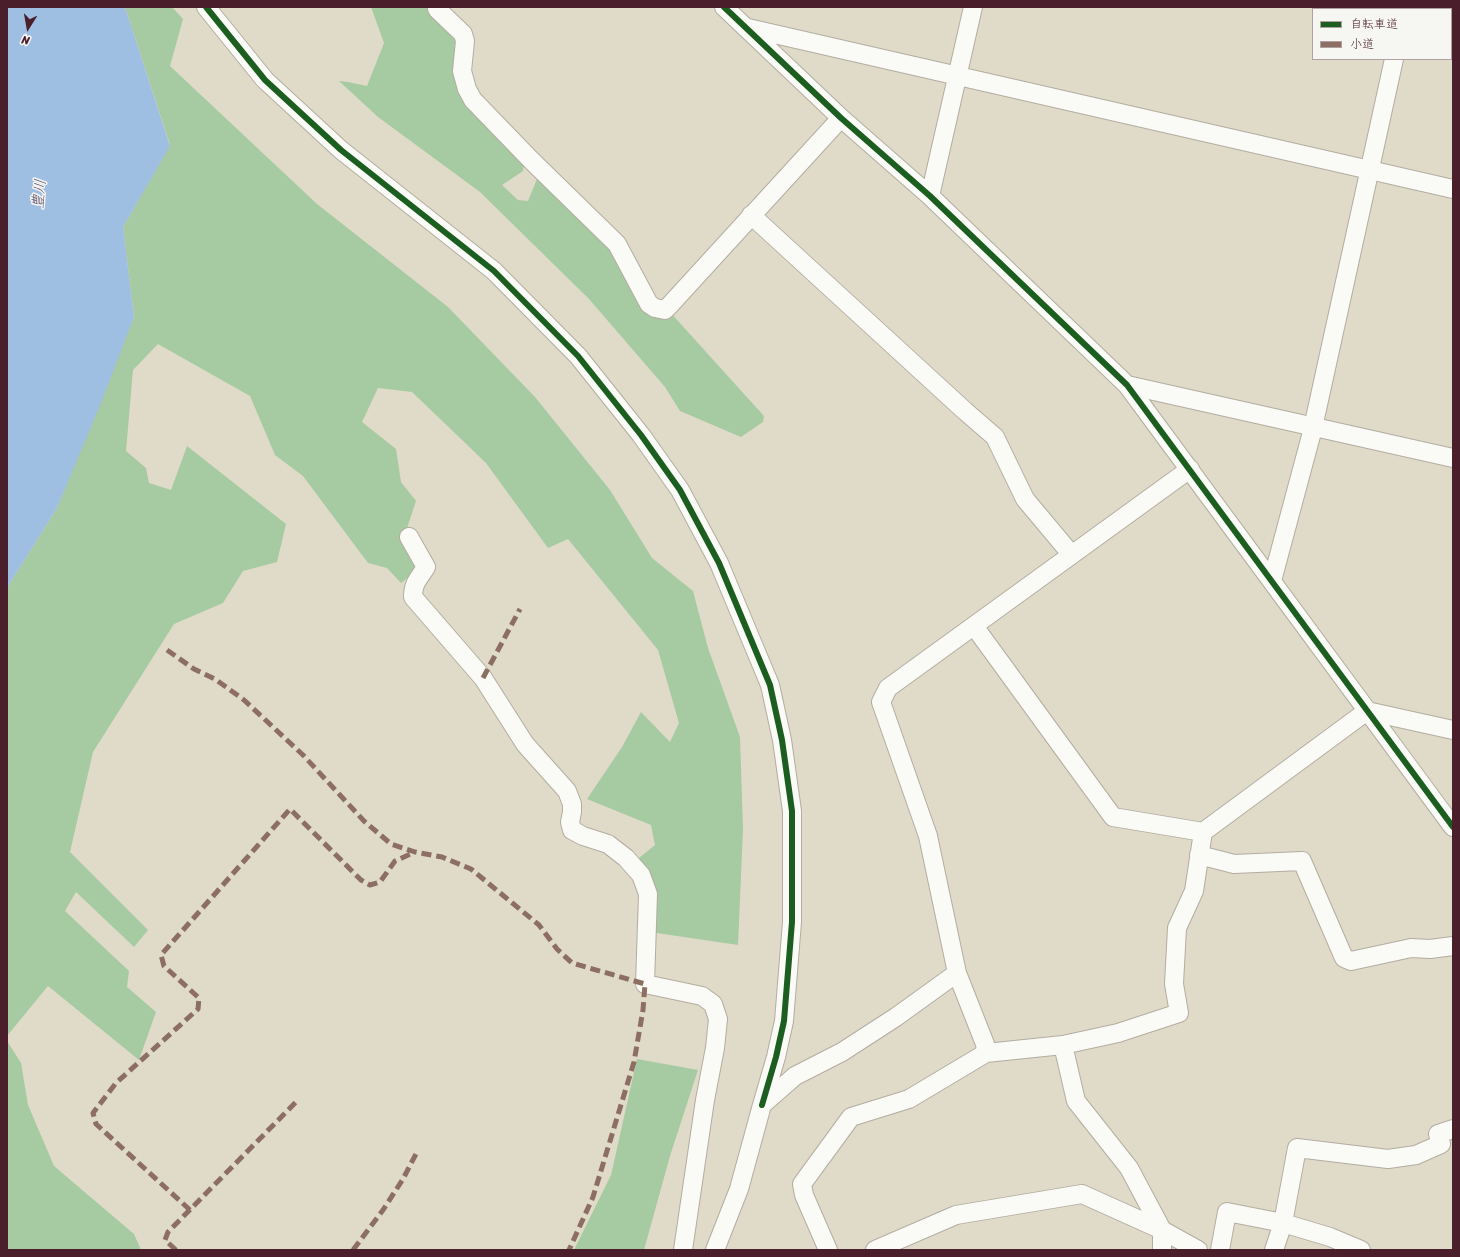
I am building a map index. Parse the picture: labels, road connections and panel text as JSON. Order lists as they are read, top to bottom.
{
  "water": ["豊川"],
  "legend": ["自転車道", "小道"],
  "north": "bottom"
}
